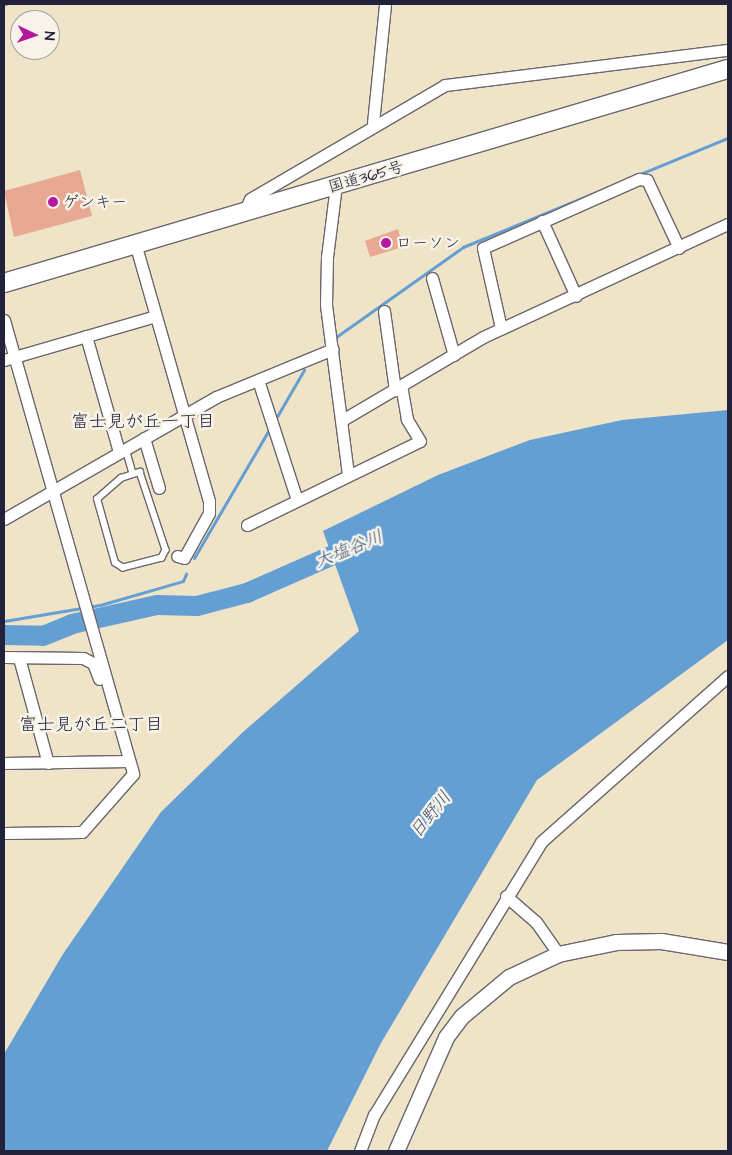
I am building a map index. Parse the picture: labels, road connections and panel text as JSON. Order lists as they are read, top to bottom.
{
  "streets": {
    "highway": ["国道365号"]
  },
  "districts": ["富士見が丘一丁目", "富士見が丘二丁目"],
  "water": ["大塩谷川", "日野川"],
  "places": ["ゲンキー", "ローソン"],
  "north": "right"
}
